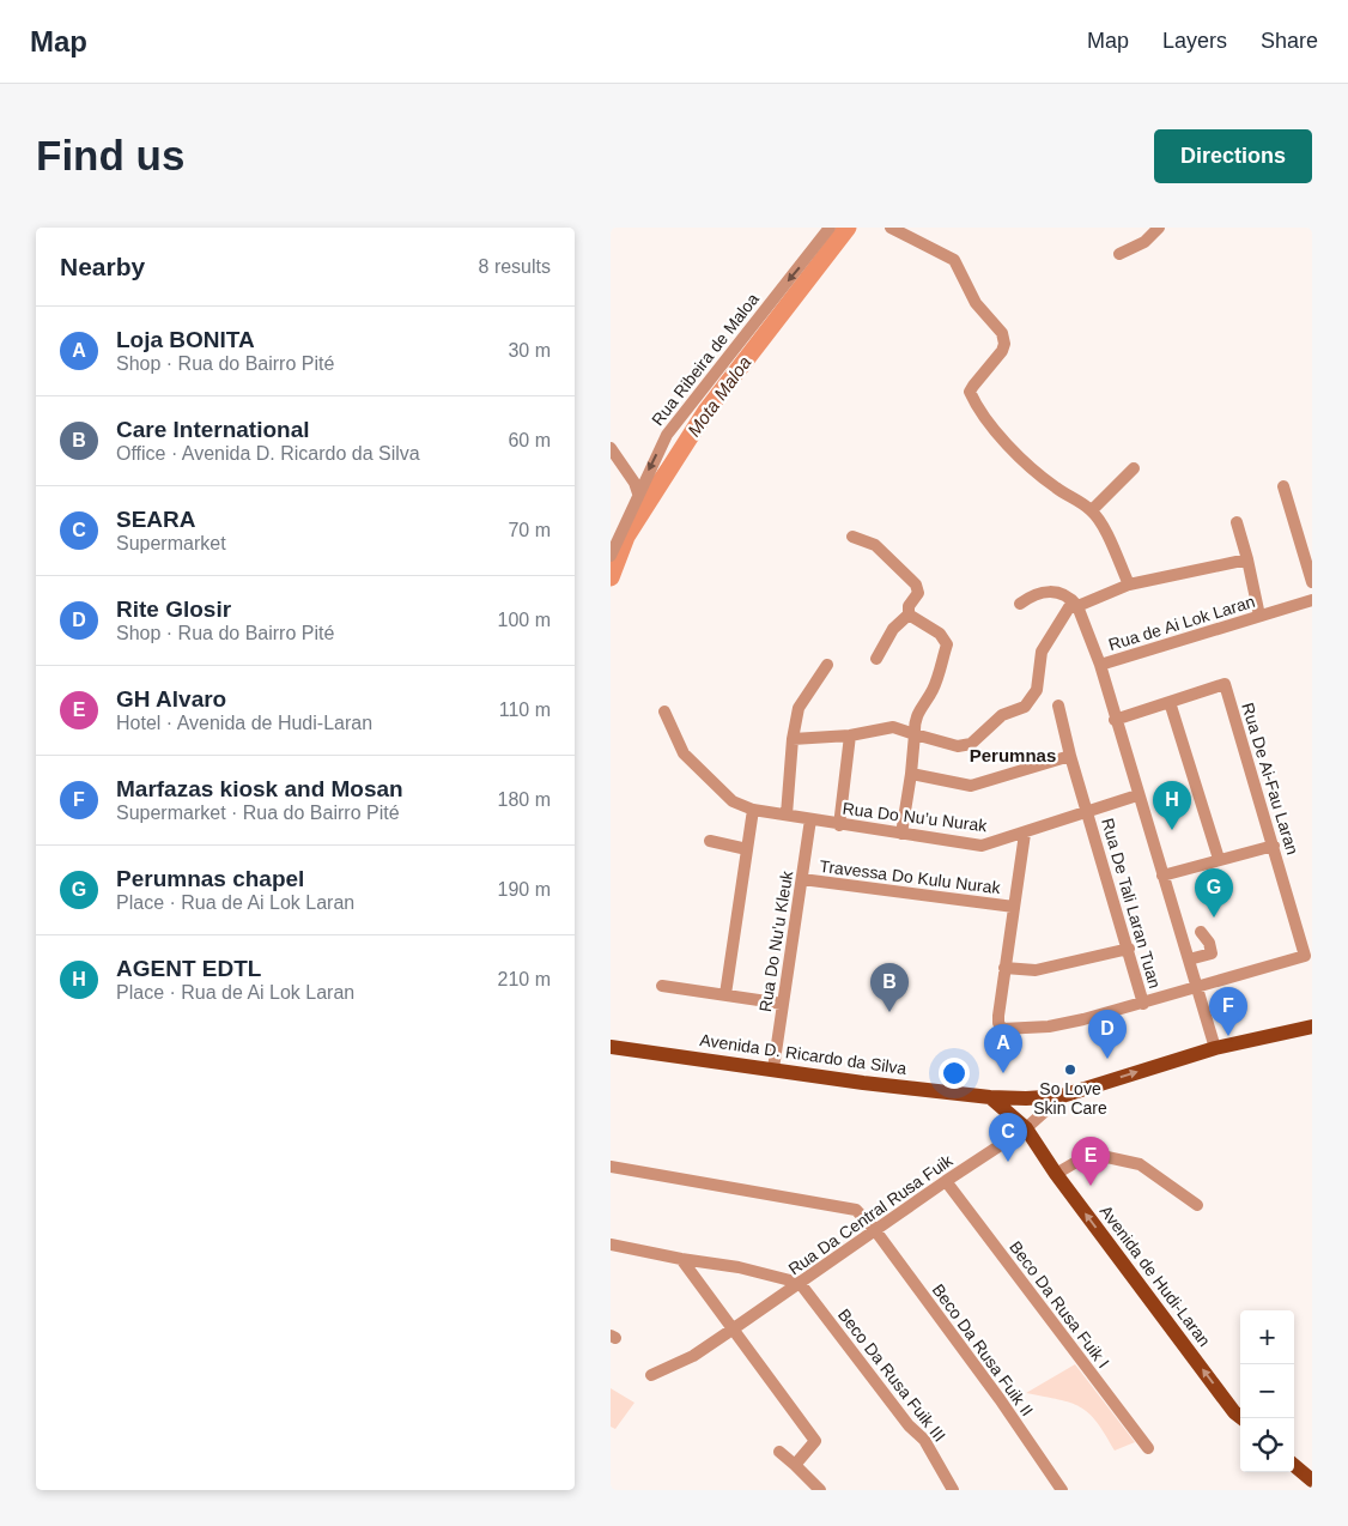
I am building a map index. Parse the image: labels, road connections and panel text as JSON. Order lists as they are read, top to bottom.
{
  "streets": {
    "main road": ["Avenida D. Ricardo da Silva", "Avenida de Hudi-Laran"],
    "street": [
      "Rua Ribeira de Maloa",
      "Rua de Ai Lok Laran",
      "Rua De Ai-Fau Laran",
      "Rua Do Nu’u Nurak",
      "Travessa Do Kulu Nurak",
      "Rua De Tali Laran Tuan",
      "Rua Do Nu’u Kleuk",
      "Rua Da Central Rusa Fuik",
      "Beco Da Rusa Fuik I",
      "Beco Da Rusa Fuik II",
      "Beco Da Rusa Fuik III"
    ]
  },
  "crossings": [
    ["Rua de Ai Lok Laran", "Rua De Ai-Fau Laran"],
    ["Rua de Ai Lok Laran", "Rua Do Nu’u Nurak"],
    ["Rua de Ai Lok Laran", "Avenida D. Ricardo da Silva"],
    ["Rua Do Nu’u Nurak", "Rua De Tali Laran Tuan"],
    ["Rua Do Nu’u Nurak", "Rua Do Nu’u Kleuk"],
    ["Travessa Do Kulu Nurak", "Rua Do Nu’u Kleuk"],
    ["Rua Do Nu’u Kleuk", "Avenida D. Ricardo da Silva"],
    ["Avenida D. Ricardo da Silva", "Rua Da Central Rusa Fuik"],
    ["Avenida D. Ricardo da Silva", "Avenida de Hudi-Laran"],
    ["Rua Da Central Rusa Fuik", "Avenida de Hudi-Laran"],
    ["Rua Da Central Rusa Fuik", "Beco Da Rusa Fuik I"],
    ["Rua Da Central Rusa Fuik", "Beco Da Rusa Fuik II"],
    ["Rua Da Central Rusa Fuik", "Beco Da Rusa Fuik III"]
  ],
  "one_way": ["Rua Ribeira de Maloa", "Avenida de Hudi-Laran"],
  "districts": ["Perumnas"],
  "water": ["Mota Maloa"],
  "places": ["So Love Skin Care"],
  "page": {
    "header": "Map",
    "nav": ["Map", "Layers", "Share"],
    "buttons": "Directions",
    "title": "Find us",
    "heading": ["Nearby", "8 results"],
    "list": [
      {
        "mark": "A",
        "name": "Loja BONITA",
        "note": "Shop · Rua do Bairro Pité",
        "value": "30 m"
      },
      {
        "mark": "B",
        "name": "Care International",
        "note": "Office · Avenida D. Ricardo da Silva",
        "value": "60 m"
      },
      {
        "mark": "C",
        "name": "SEARA",
        "note": "Supermarket",
        "value": "70 m"
      },
      {
        "mark": "D",
        "name": "Rite Glosir",
        "note": "Shop · Rua do Bairro Pité",
        "value": "100 m"
      },
      {
        "mark": "E",
        "name": "GH Alvaro",
        "note": "Hotel · Avenida de Hudi-Laran",
        "value": "110 m"
      },
      {
        "mark": "F",
        "name": "Marfazas kiosk and Mosan",
        "note": "Supermarket · Rua do Bairro Pité",
        "value": "180 m"
      },
      {
        "mark": "G",
        "name": "Perumnas chapel",
        "note": "Place · Rua de Ai Lok Laran",
        "value": "190 m"
      },
      {
        "mark": "H",
        "name": "AGENT EDTL",
        "note": "Place · Rua de Ai Lok Laran",
        "value": "210 m"
      }
    ],
    "pins": [
      "H",
      "G",
      "B",
      "F",
      "D",
      "A",
      "C",
      "E"
    ],
    "map_buttons": ["+", "−"]
  }
}
